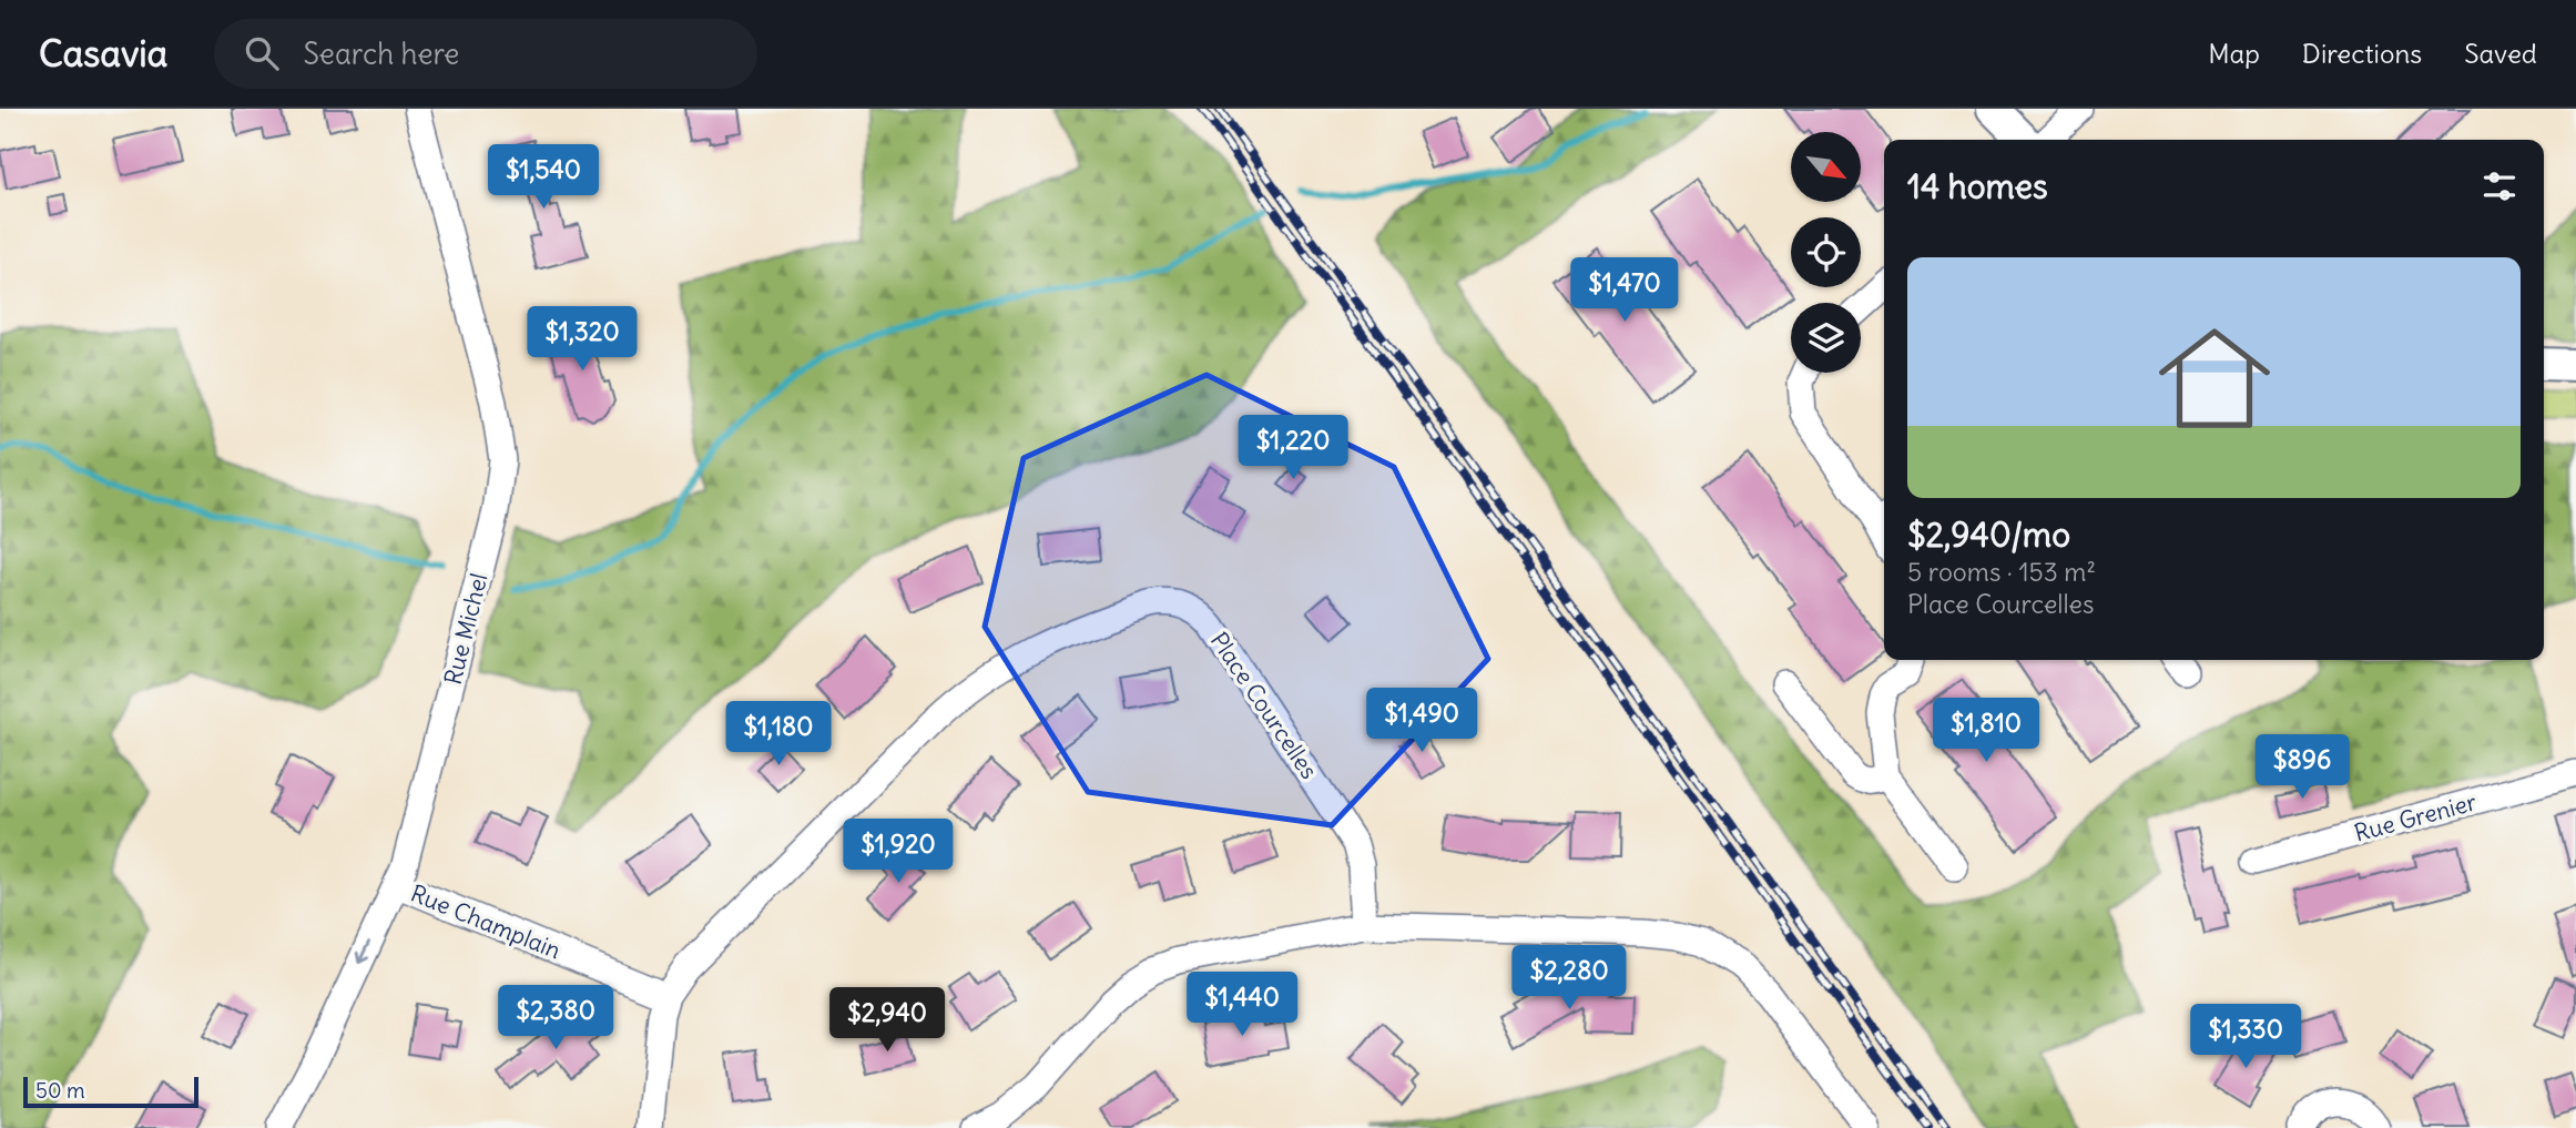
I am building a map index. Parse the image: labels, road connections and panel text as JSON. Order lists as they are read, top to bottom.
{
  "streets": {
    "street": [
      "Rue Michel",
      "Place Courcelles",
      "Rue Grenier",
      "Rue Champlain"
    ]
  },
  "crossings": [
    ["Rue Michel", "Rue Champlain"],
    ["Place Courcelles", "Rue Champlain"]
  ],
  "scale_bar": "50 m",
  "north": "bottom right",
  "page": {
    "header": "Casavia",
    "search": "Search here",
    "nav": ["Map", "Directions", "Saved"],
    "heading": "14 homes",
    "price": [
      "$1,540",
      "$1,470",
      "$1,320",
      "$1,220",
      "$1,490",
      "$1,810",
      "$1,180",
      "$896",
      "$1,920",
      "$2,280",
      "$1,440",
      "$2,380",
      "$2,940",
      "$1,330"
    ],
    "list": [
      {
        "name": "$2,940/mo",
        "note": "5 rooms · 153 m² · Place Courcelles"
      }
    ],
    "scale": "50 m"
  }
}
